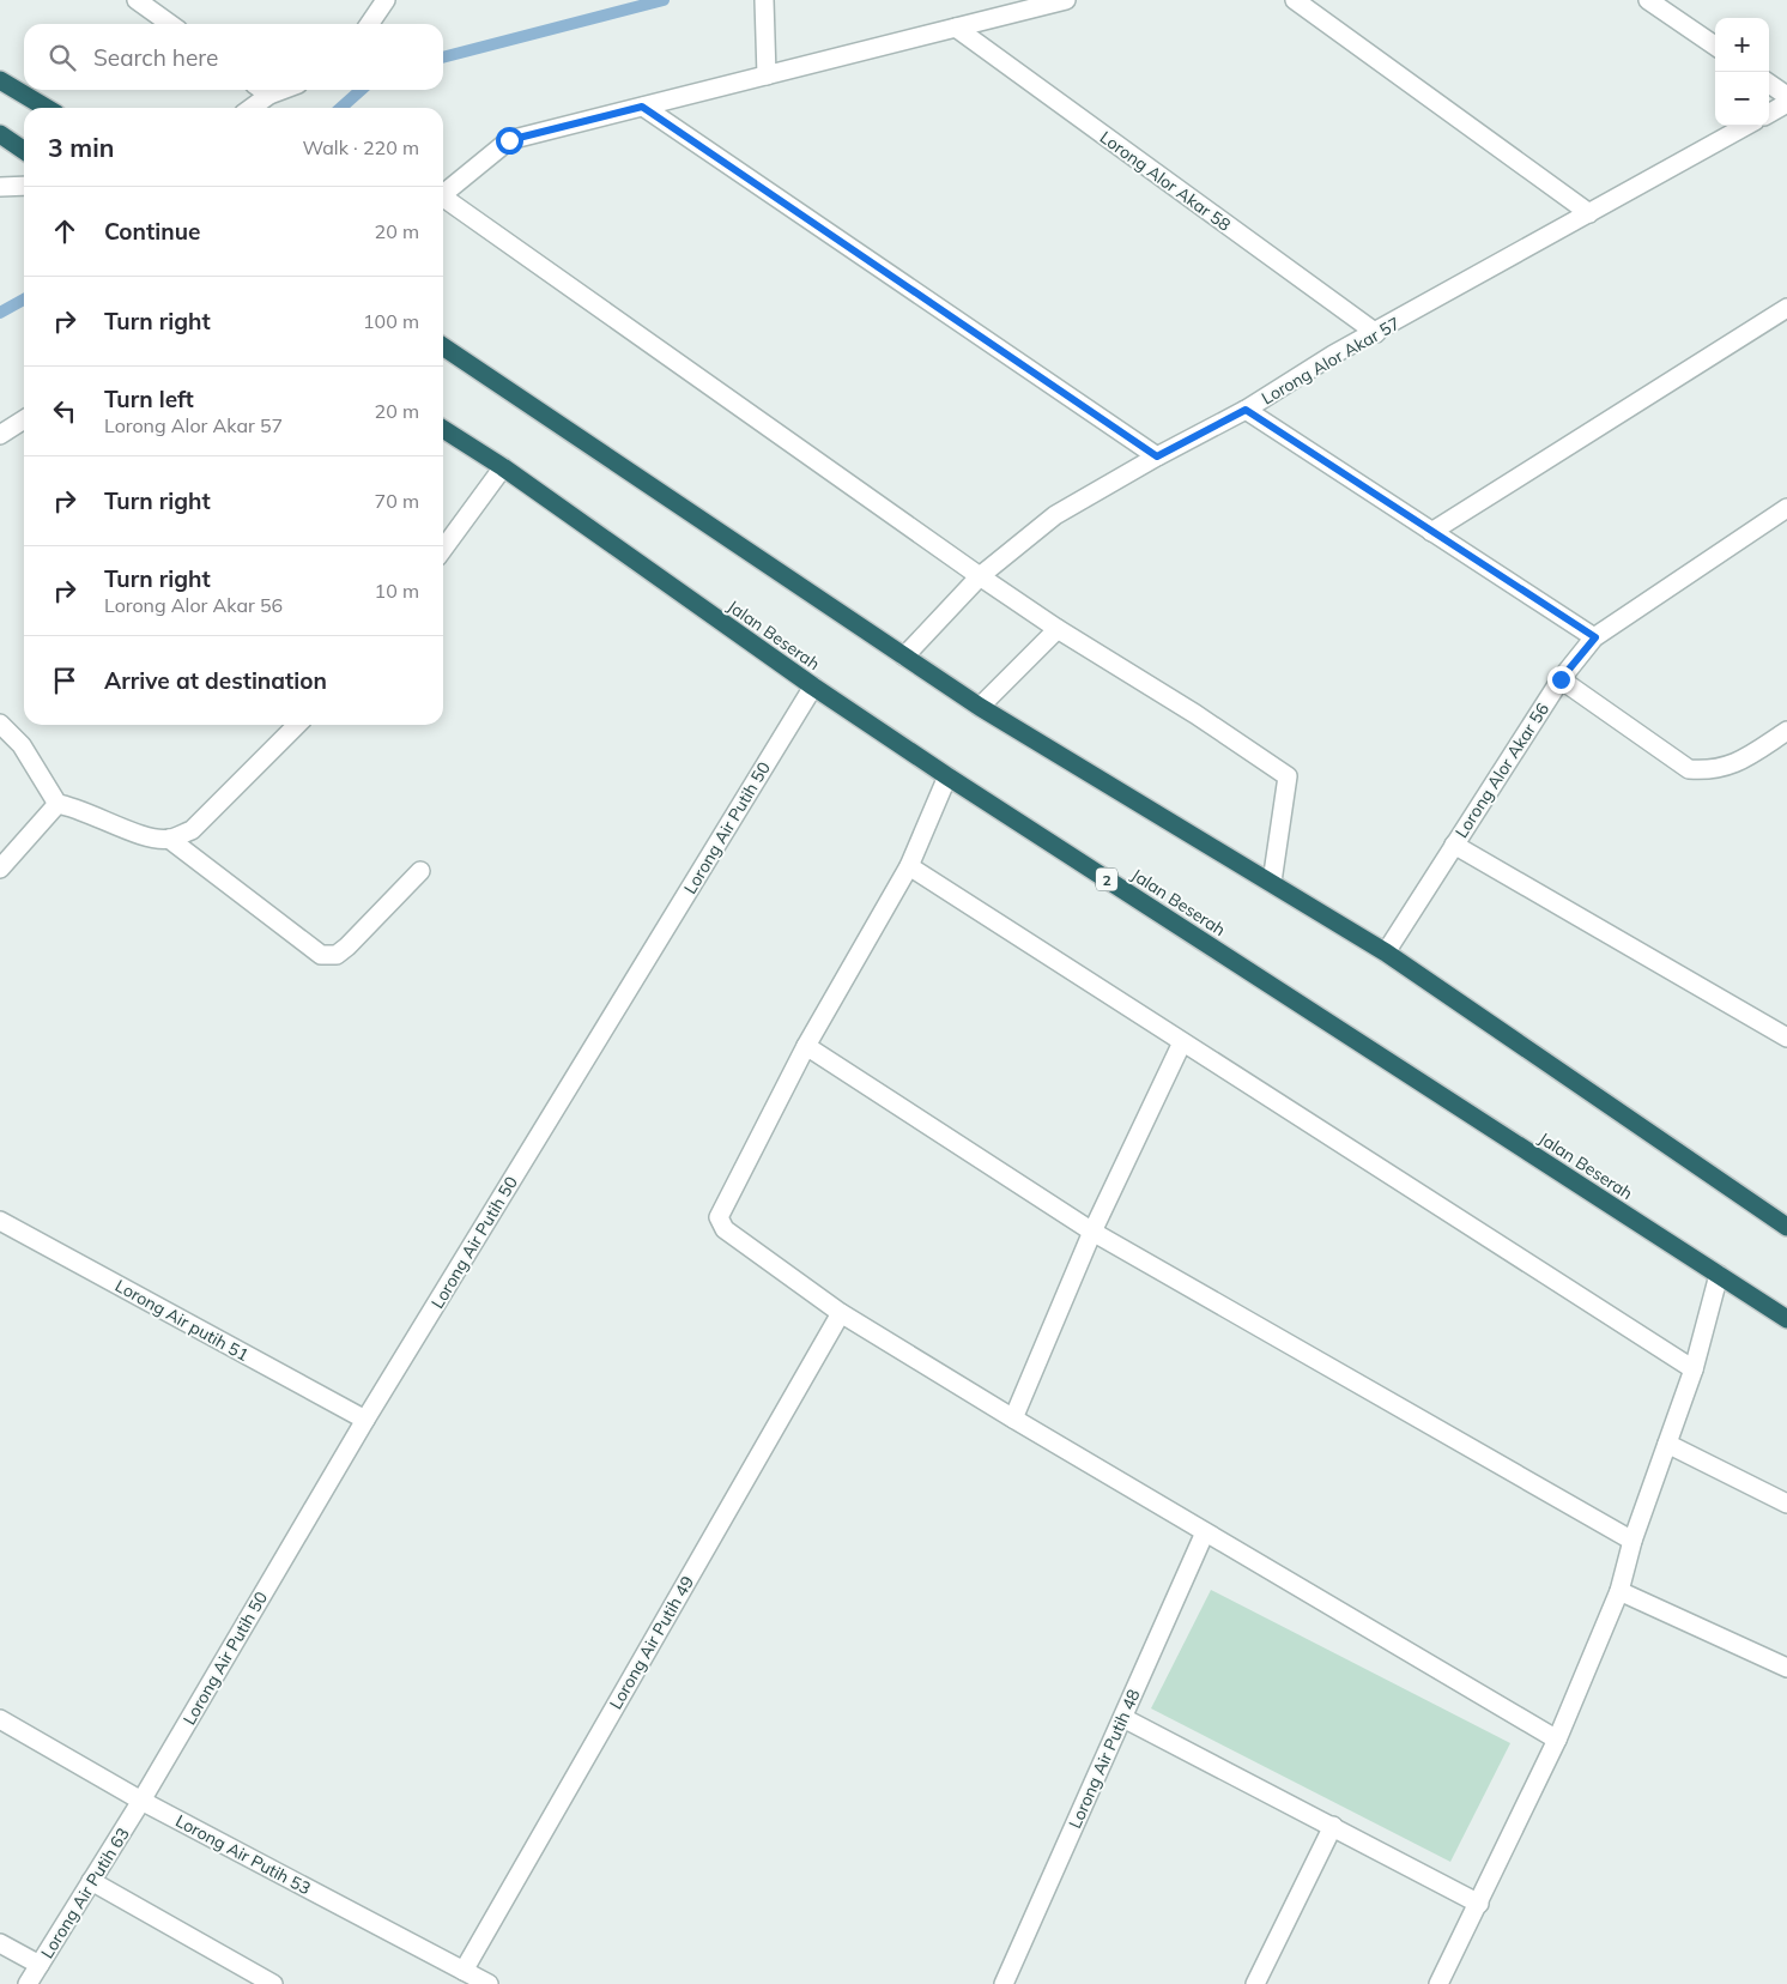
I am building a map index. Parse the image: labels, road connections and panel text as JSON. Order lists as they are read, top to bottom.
{
  "streets": {
    "highway": ["Jalan Beserah", "2"],
    "street": [
      "Lorong Alor Akar 58",
      "Lorong Alor Akar 57",
      "Lorong Alor Akar 56",
      "Lorong Air Putih 50",
      "Lorong Air putih 51",
      "Lorong Air Putih 49",
      "Lorong Air Putih 48",
      "Lorong Air Putih 53",
      "Lorong Air Putih 63"
    ]
  },
  "crossings": [
    ["Lorong Alor Akar 58", "Lorong Alor Akar 57"],
    ["Jalan Beserah", "Lorong Air Putih 50"],
    ["Lorong Air Putih 50", "Lorong Air putih 51"],
    ["Lorong Air Putih 50", "Lorong Air Putih 53"],
    ["Lorong Air Putih 50", "Lorong Air Putih 63"],
    ["Lorong Air Putih 49", "Lorong Air Putih 53"],
    ["Lorong Air Putih 53", "Lorong Air Putih 63"]
  ],
  "page": {
    "map_buttons": ["+", "−"],
    "search": "Search here",
    "heading": ["3 min", "Walk · 220 m"],
    "list": [
      ["Continue", "20 m"],
      ["Turn right", "100 m"],
      ["Turn left", "Lorong Alor Akar 57", "20 m"],
      ["Turn right", "70 m"],
      ["Turn right", "Lorong Alor Akar 56", "10 m"],
      "Arrive at destination"
    ]
  }
}
